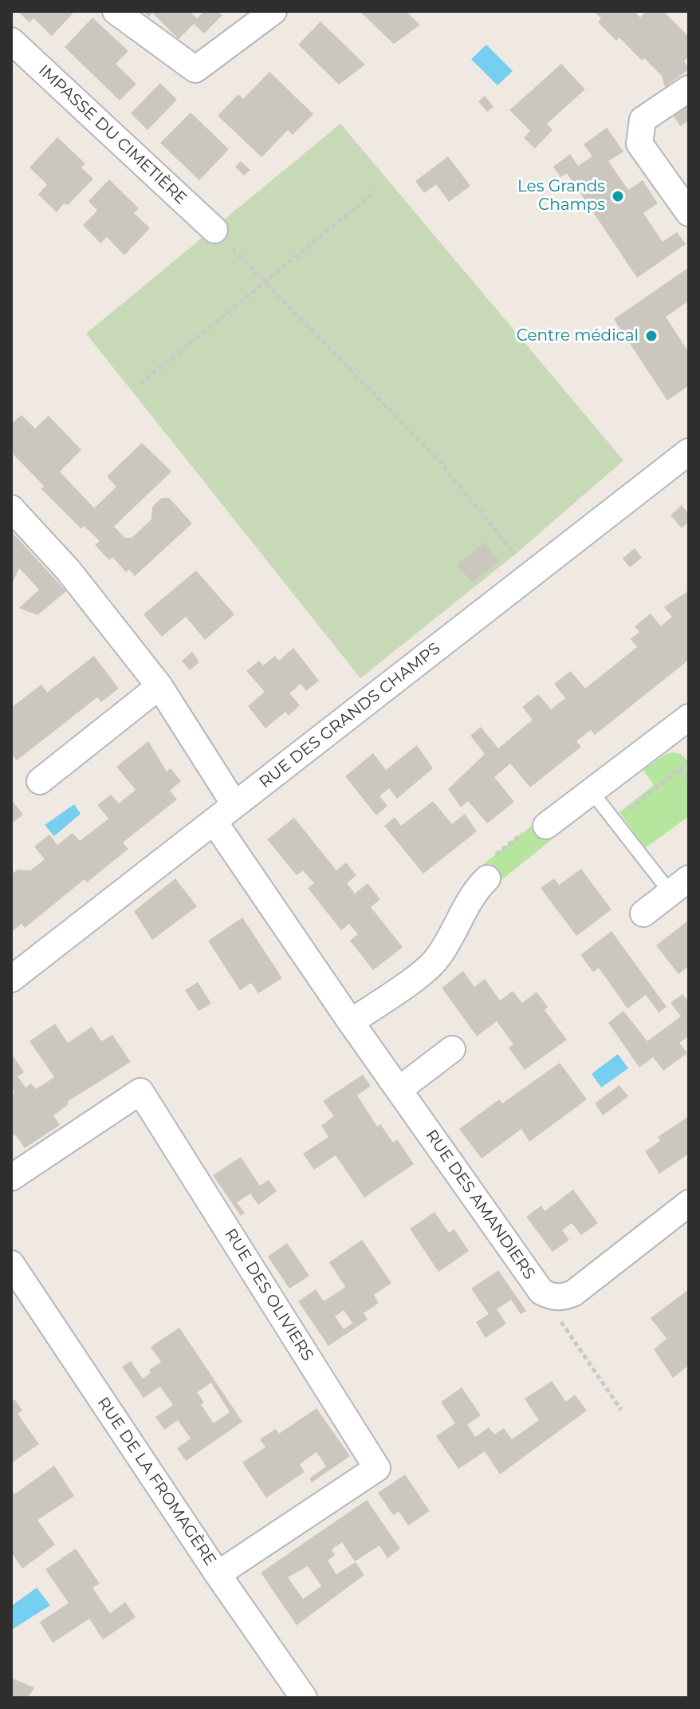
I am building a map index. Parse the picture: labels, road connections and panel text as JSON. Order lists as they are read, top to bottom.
{
  "streets": {
    "street": [
      "IMPASSE DU CIMETIÈRE",
      "RUE DES GRANDS CHAMPS",
      "RUE DES AMANDIERS",
      "RUE DES OLIVIERS",
      "RUE DE LA FROMAGÈRE"
    ]
  },
  "crossings": [
    ["RUE DES GRANDS CHAMPS", "RUE DES AMANDIERS"],
    ["RUE DES OLIVIERS", "RUE DE LA FROMAGÈRE"]
  ],
  "places": ["Les Grands Champs", "Centre médical"]
}
